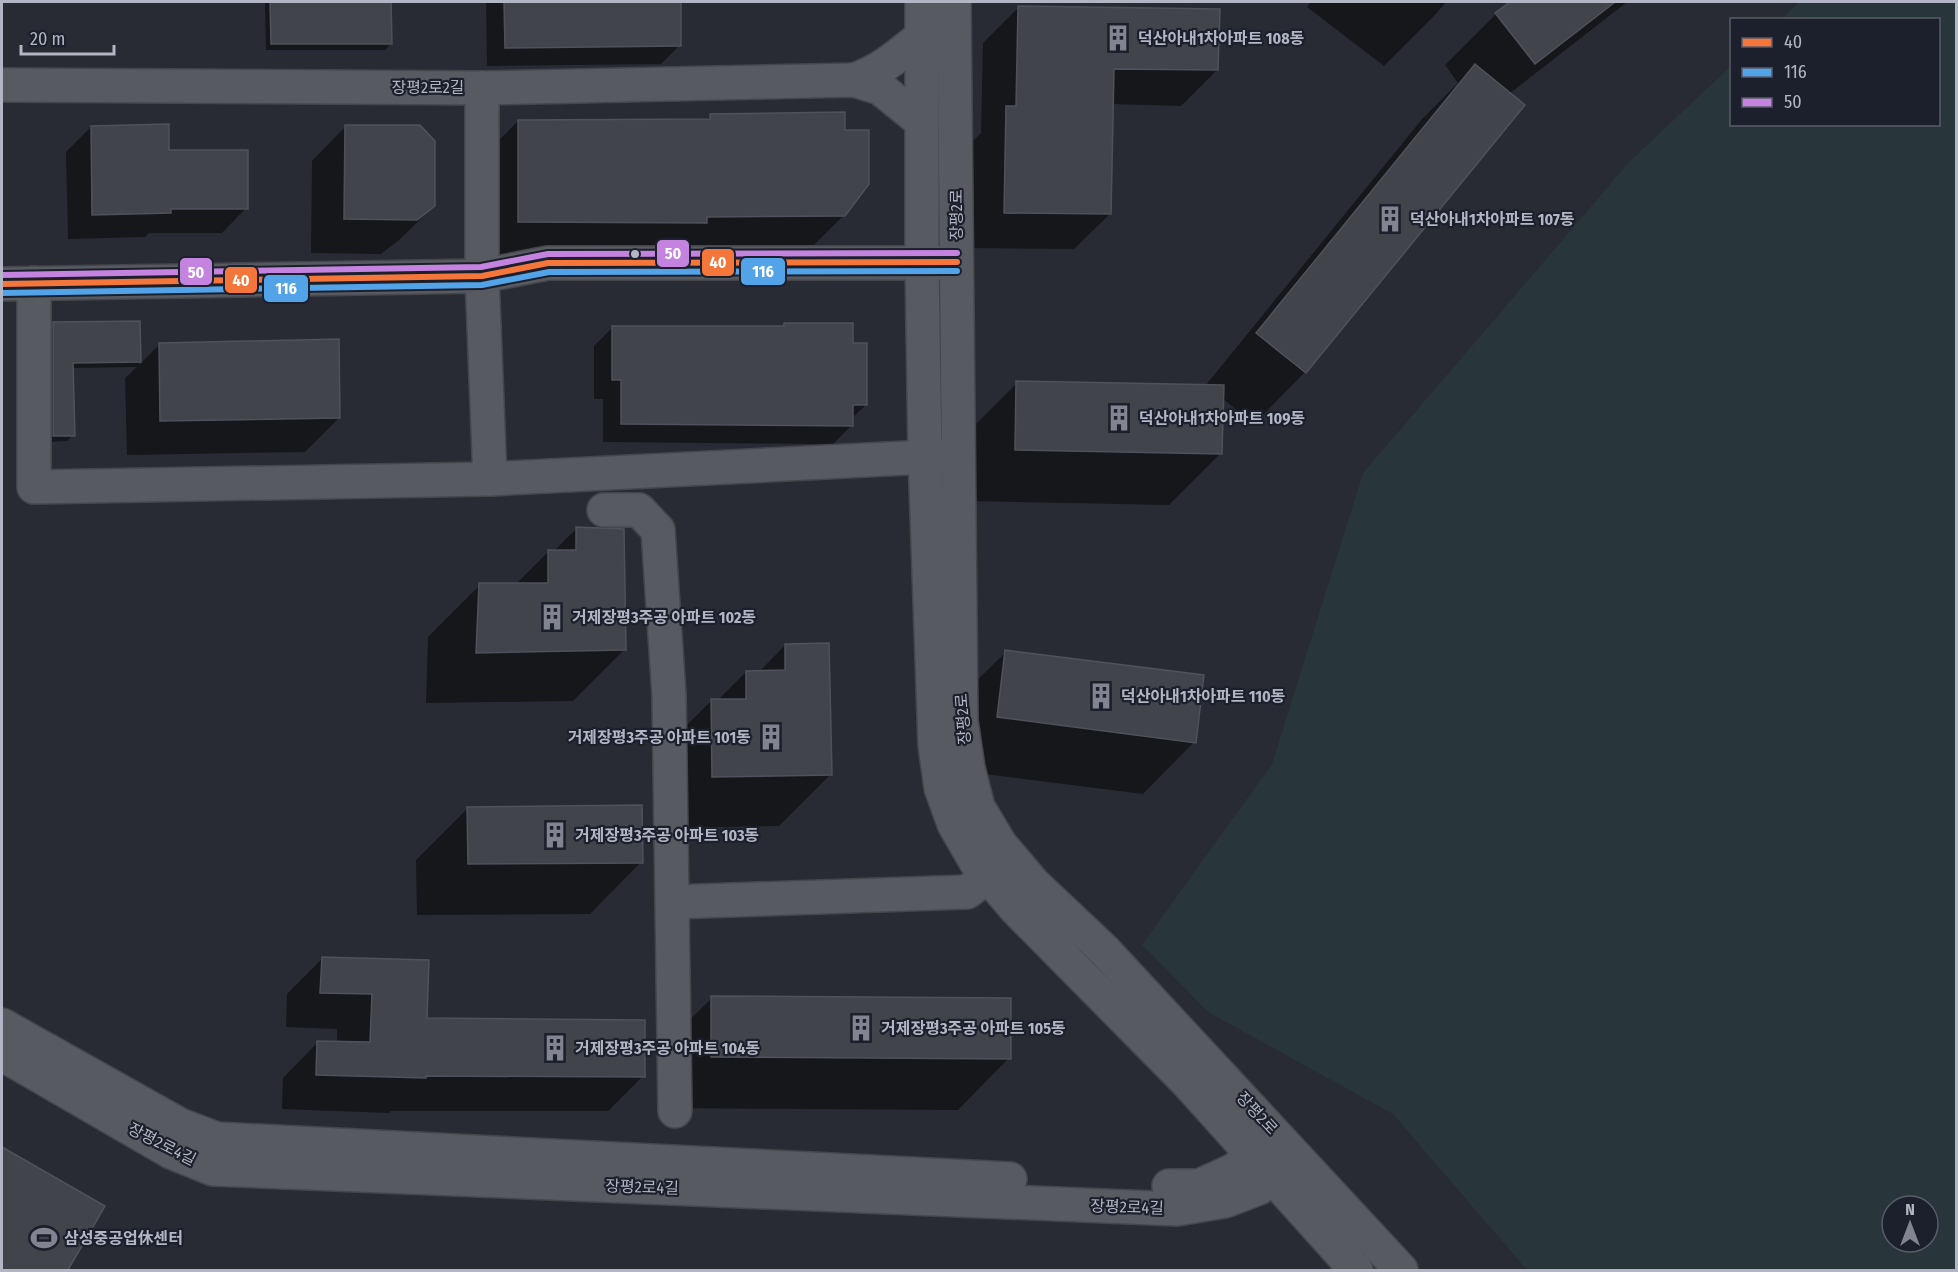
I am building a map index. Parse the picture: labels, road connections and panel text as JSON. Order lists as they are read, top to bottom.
{
  "streets": {
    "street": ["장평2로2길", "장평2로", "장평2로4길"]
  },
  "crossings": [
    ["장평2로", "장평2로4길"]
  ],
  "places": {
    "building": [
      "덕산아내1차아파트 108동",
      "덕산아내1차아파트 107동",
      "덕산아내1차아파트 109동",
      "거제장평3주공 아파트 102동",
      "덕산아내1차아파트 110동",
      "거제장평3주공 아파트 101동",
      "거제장평3주공 아파트 103동",
      "거제장평3주공 아파트 105동",
      "거제장평3주공 아파트 104동"
    ],
    "sports": ["삼성중공업休센터"]
  },
  "lines": ["transit line 50", "transit line 40", "transit line 116"],
  "legend": ["40", "116", "50"],
  "scale_bar": "20 m",
  "north": "top"
}
